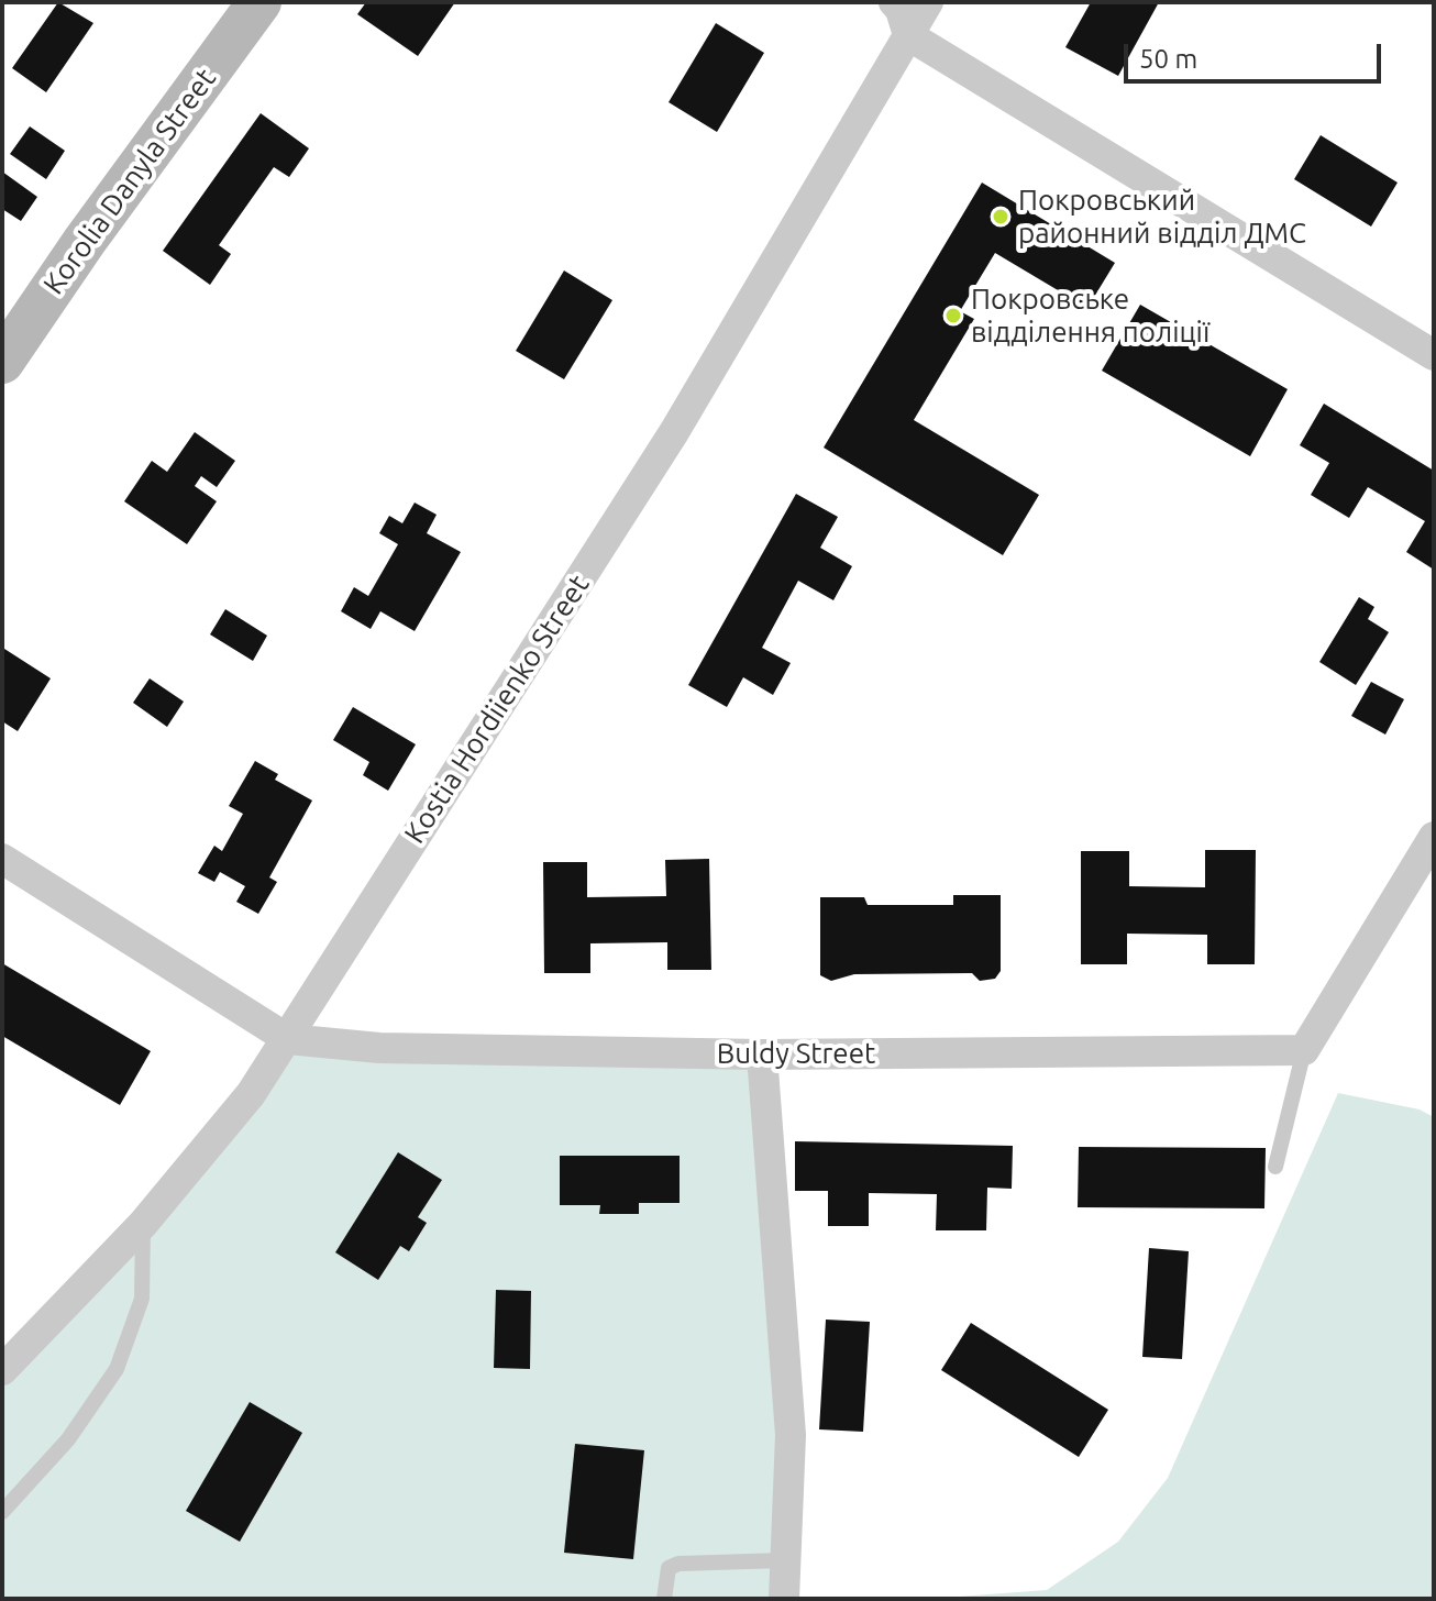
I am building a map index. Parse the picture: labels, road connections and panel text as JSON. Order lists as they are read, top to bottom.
{
  "streets": {
    "main road": ["Korolia Danyla Street"],
    "street": ["Kostia Hordiienko Street", "Buldy Street"]
  },
  "crossings": [
    ["Kostia Hordiienko Street", "Buldy Street"]
  ],
  "places": ["Покровський районний відділ ДМС", "Покровське відділення поліції"],
  "scale_bar": "50 m"
}
